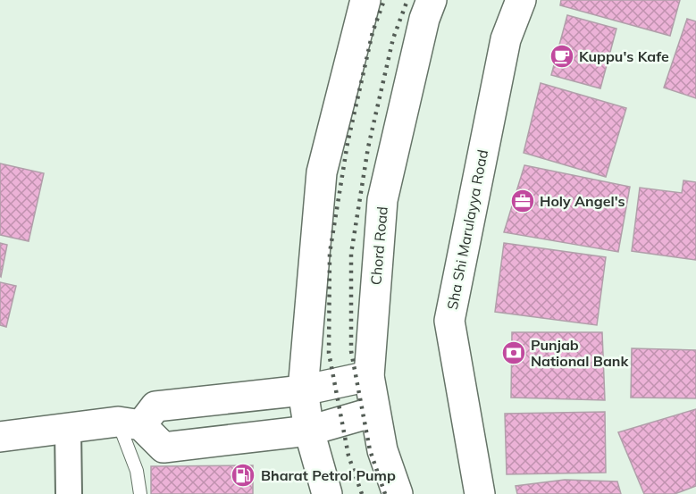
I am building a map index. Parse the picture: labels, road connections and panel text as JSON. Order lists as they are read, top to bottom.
{
  "streets": {
    "main road": ["Sha Shi Marulayya Road", "Chord Road"]
  },
  "places": {
    "cafe": ["Kuppu's Kafe"],
    "office": ["Holy Angel's"],
    "bank": ["Punjab National Bank"],
    "fuel station": ["Bharat Petrol Pump"]
  }
}
